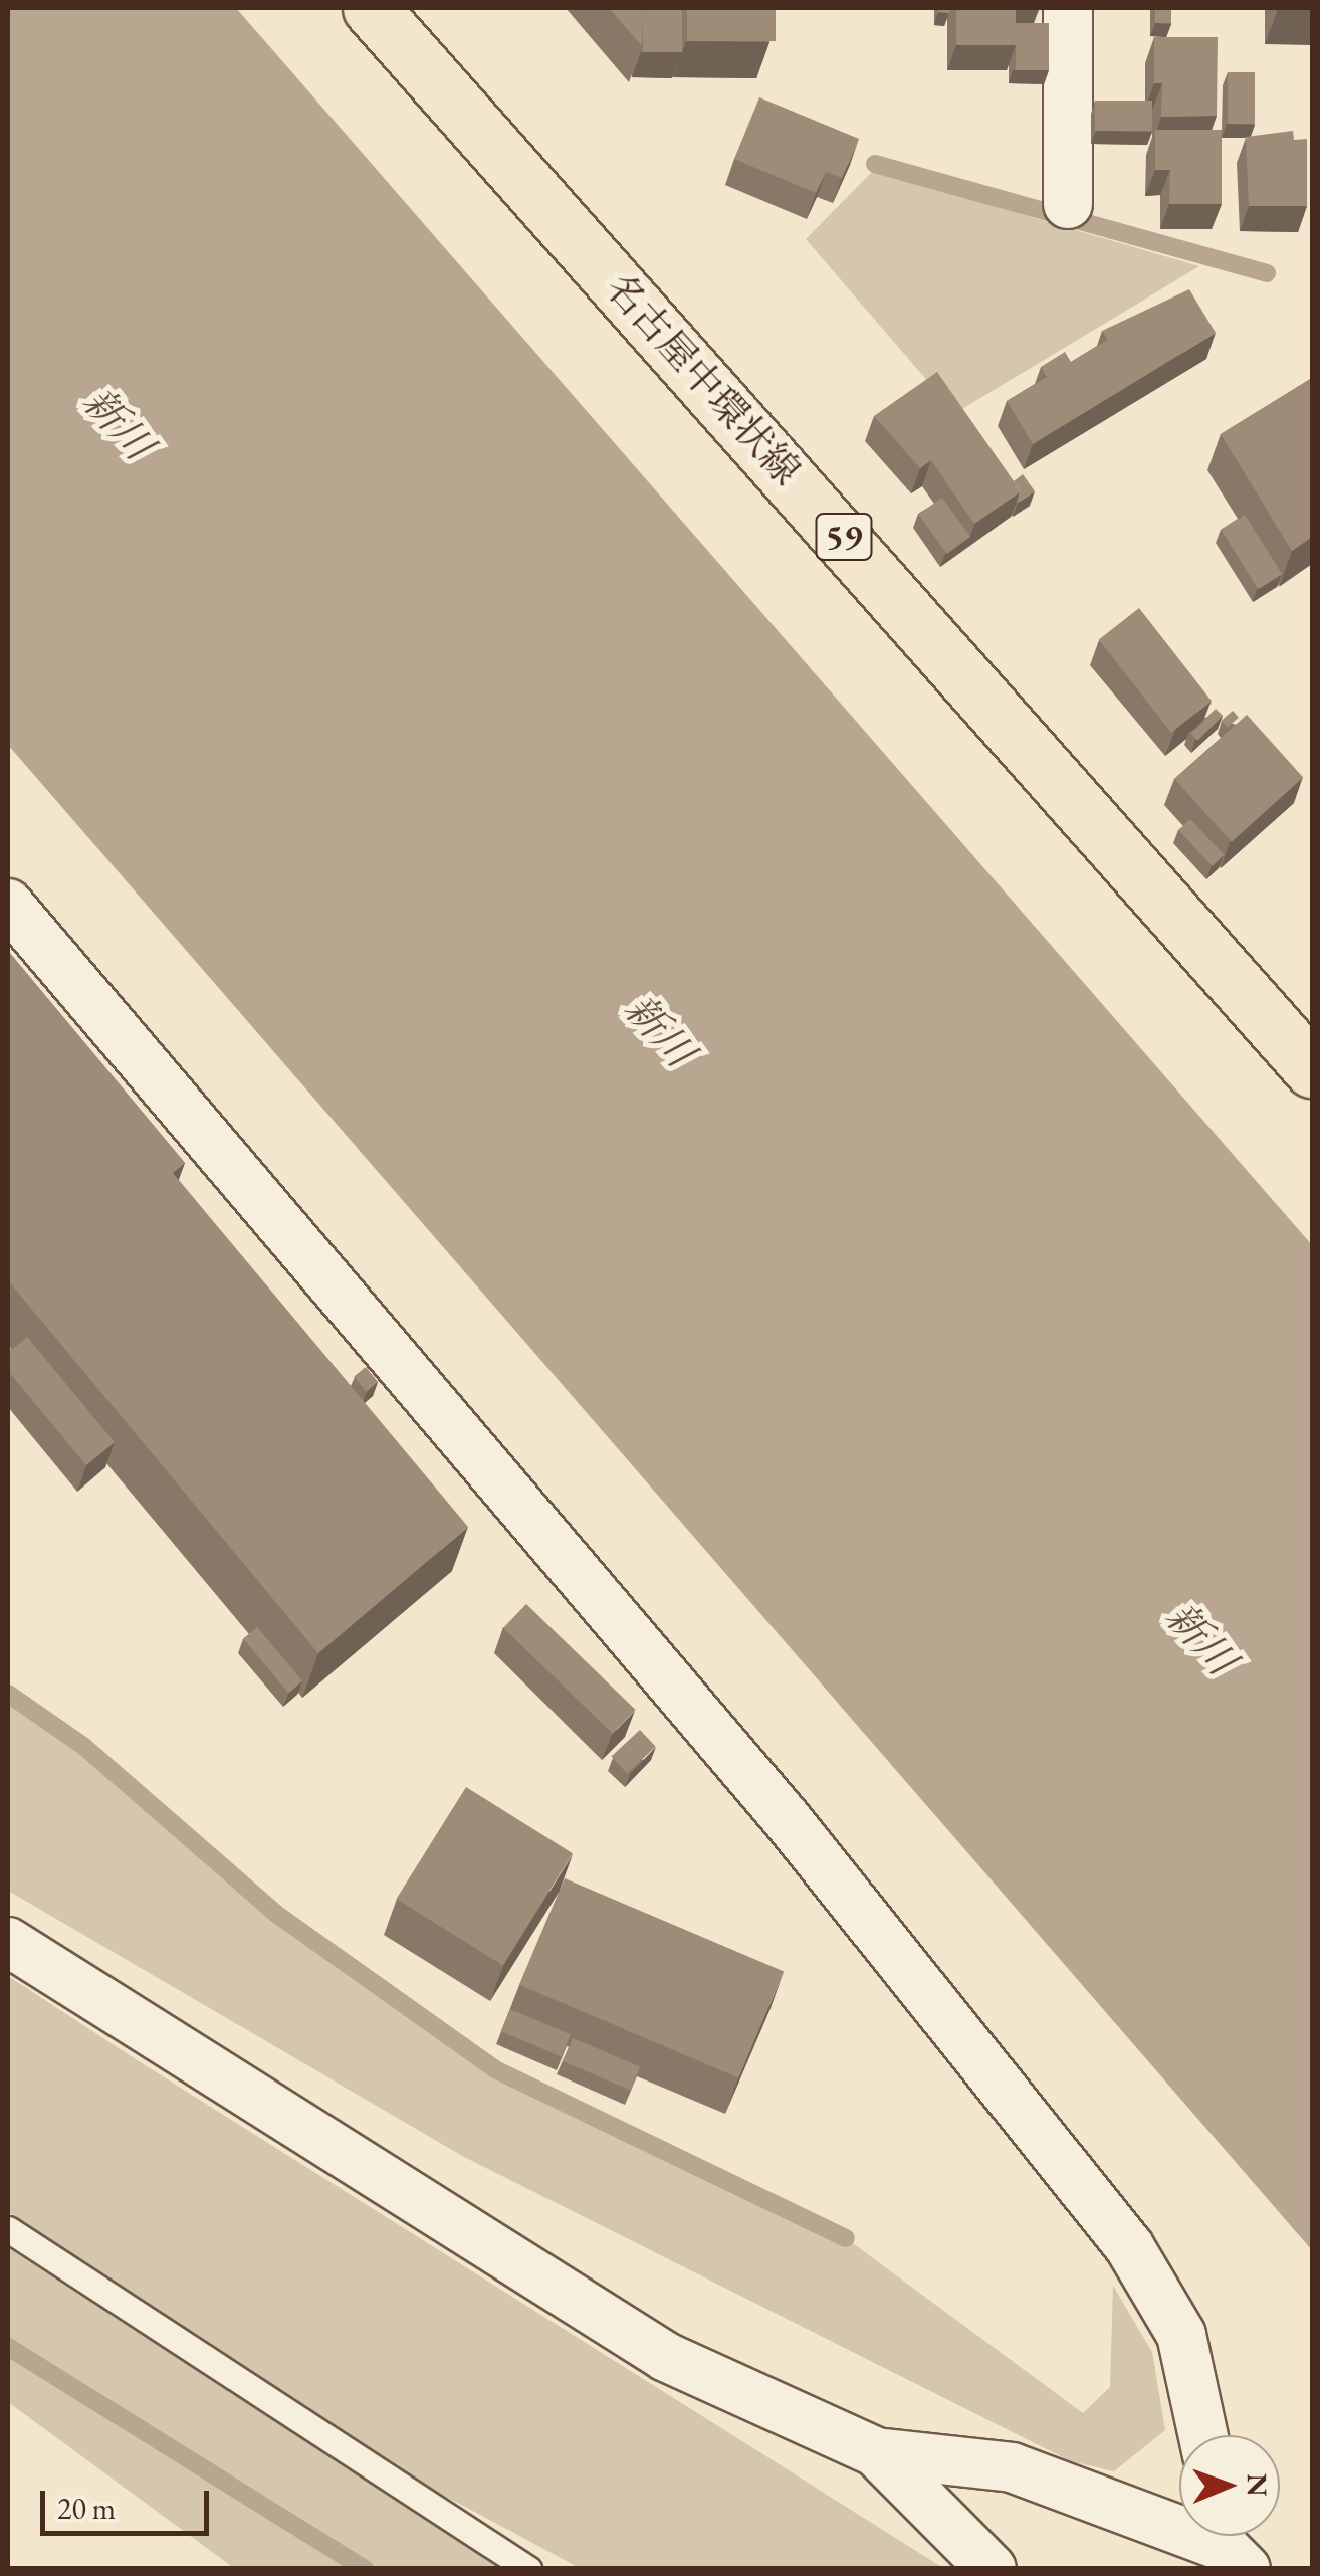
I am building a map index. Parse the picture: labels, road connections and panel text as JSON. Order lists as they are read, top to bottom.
{
  "streets": {
    "main road": ["名古屋中環状線", "59"]
  },
  "water": ["新川"],
  "scale_bar": "20 m",
  "north": "right"
}
